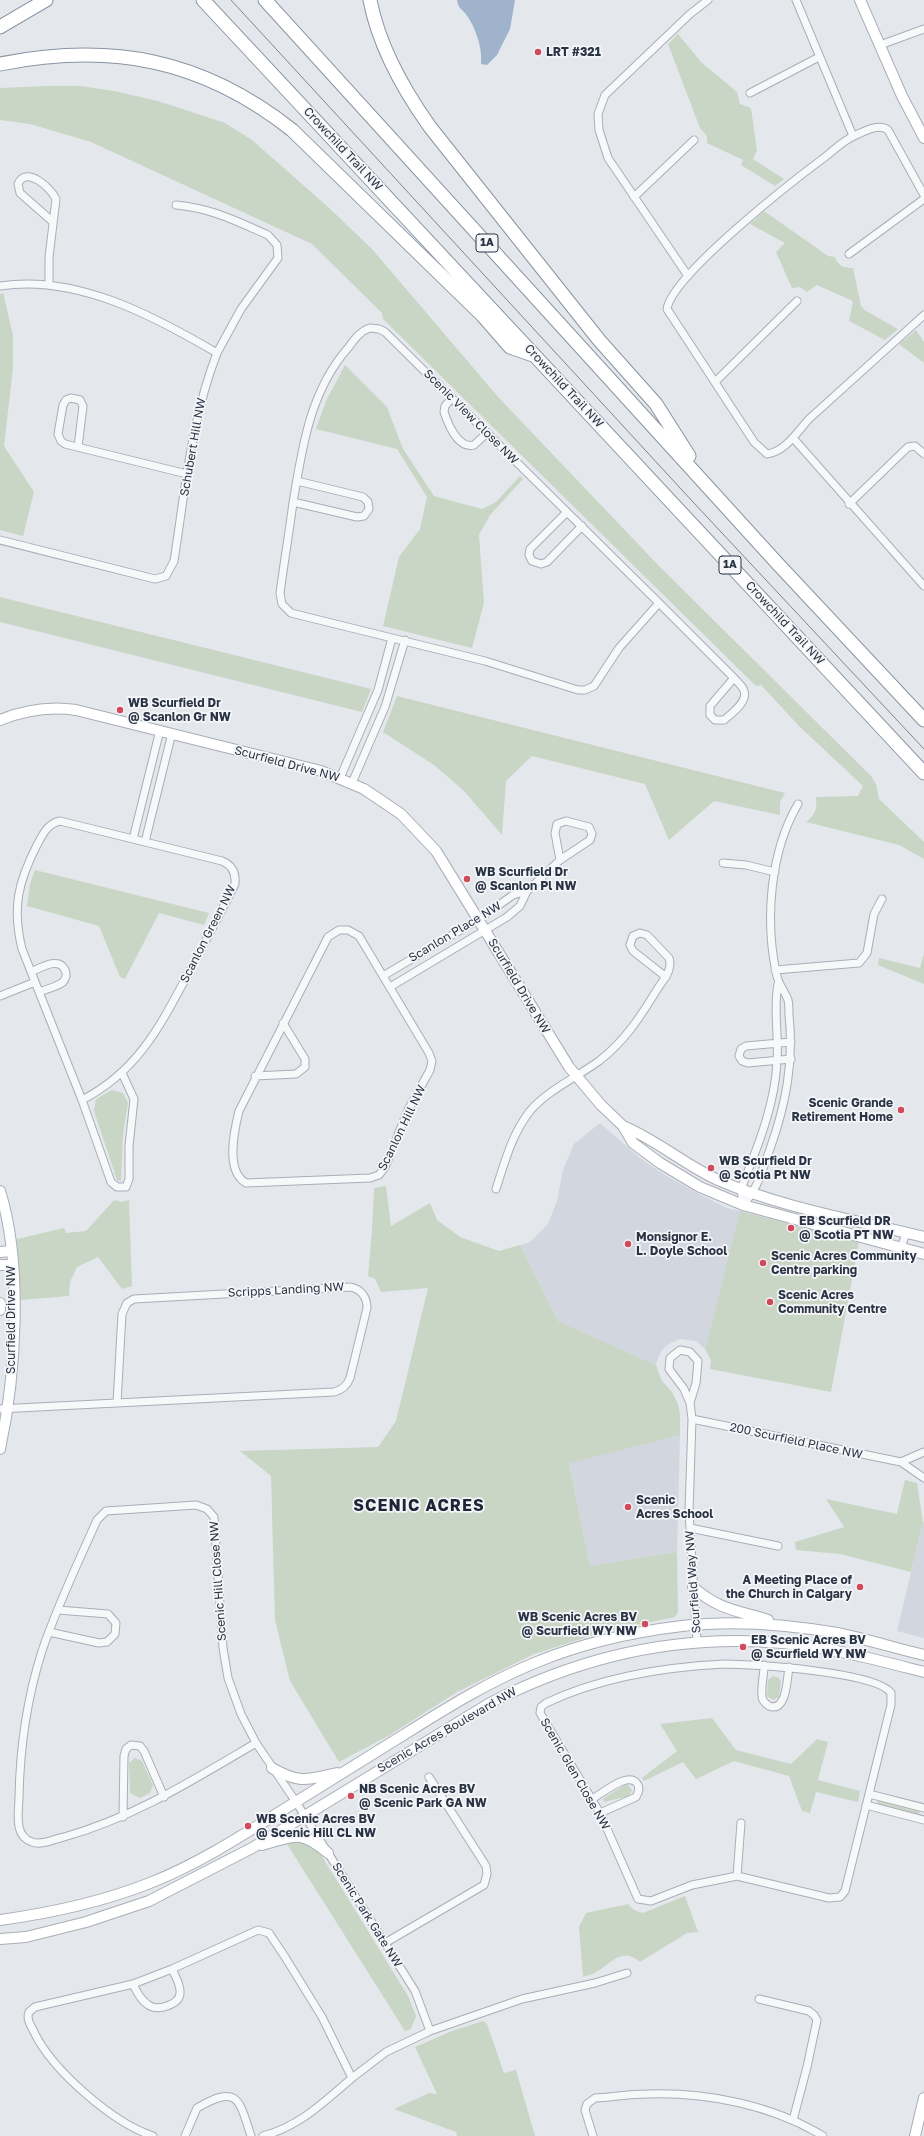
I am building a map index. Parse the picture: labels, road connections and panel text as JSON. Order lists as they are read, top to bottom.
{
  "streets": {
    "highway": ["Crowchild Trail NW", "1A"],
    "street": [
      "Scenic View Close NW",
      "Schubert Hill NW",
      "Scurfield Drive NW",
      "Scanlon Place NW",
      "Scanlon Green NW",
      "Scanlon Hill NW",
      "Scripps Landing NW",
      "200 Scurfield Place NW",
      "Scenic Hill Close NW",
      "Scurfield Way NW",
      "Scenic Acres Boulevard NW",
      "Scenic Glen Close NW",
      "Scenic Park Gate NW"
    ]
  },
  "crossings": [
    ["Scurfield Drive NW", "Scanlon Place NW"],
    ["Scurfield Drive NW", "Scripps Landing NW"],
    ["Scanlon Place NW", "Scanlon Hill NW"],
    ["200 Scurfield Place NW", "Scurfield Way NW"],
    ["Scenic Hill Close NW", "Scenic Acres Boulevard NW"],
    ["Scenic Hill Close NW", "Scenic Park Gate NW"],
    ["Scurfield Way NW", "Scenic Acres Boulevard NW"],
    ["Scenic Acres Boulevard NW", "Scenic Park Gate NW"]
  ],
  "districts": ["SCENIC ACRES"],
  "places": [
    "LRT #321",
    "WB Scurfield Dr @ Scanlon Gr NW",
    "WB Scurfield Dr @ Scanlon Pl NW",
    "Scenic Grande Retirement Home",
    "WB Scurfield Dr @ Scotia Pt NW",
    "EB Scurfield DR @ Scotia PT NW",
    "Monsignor E. L. Doyle School",
    "Scenic Acres Community Centre parking",
    "Scenic Acres Community Centre",
    "Scenic Acres School",
    "A Meeting Place of the Church in Calgary",
    "WB Scenic Acres BV @ Scurfield WY NW",
    "EB Scenic Acres BV @ Scurfield WY NW",
    "NB Scenic Acres BV @ Scenic Park GA NW",
    "WB Scenic Acres BV @ Scenic Hill CL NW"
  ]
}
